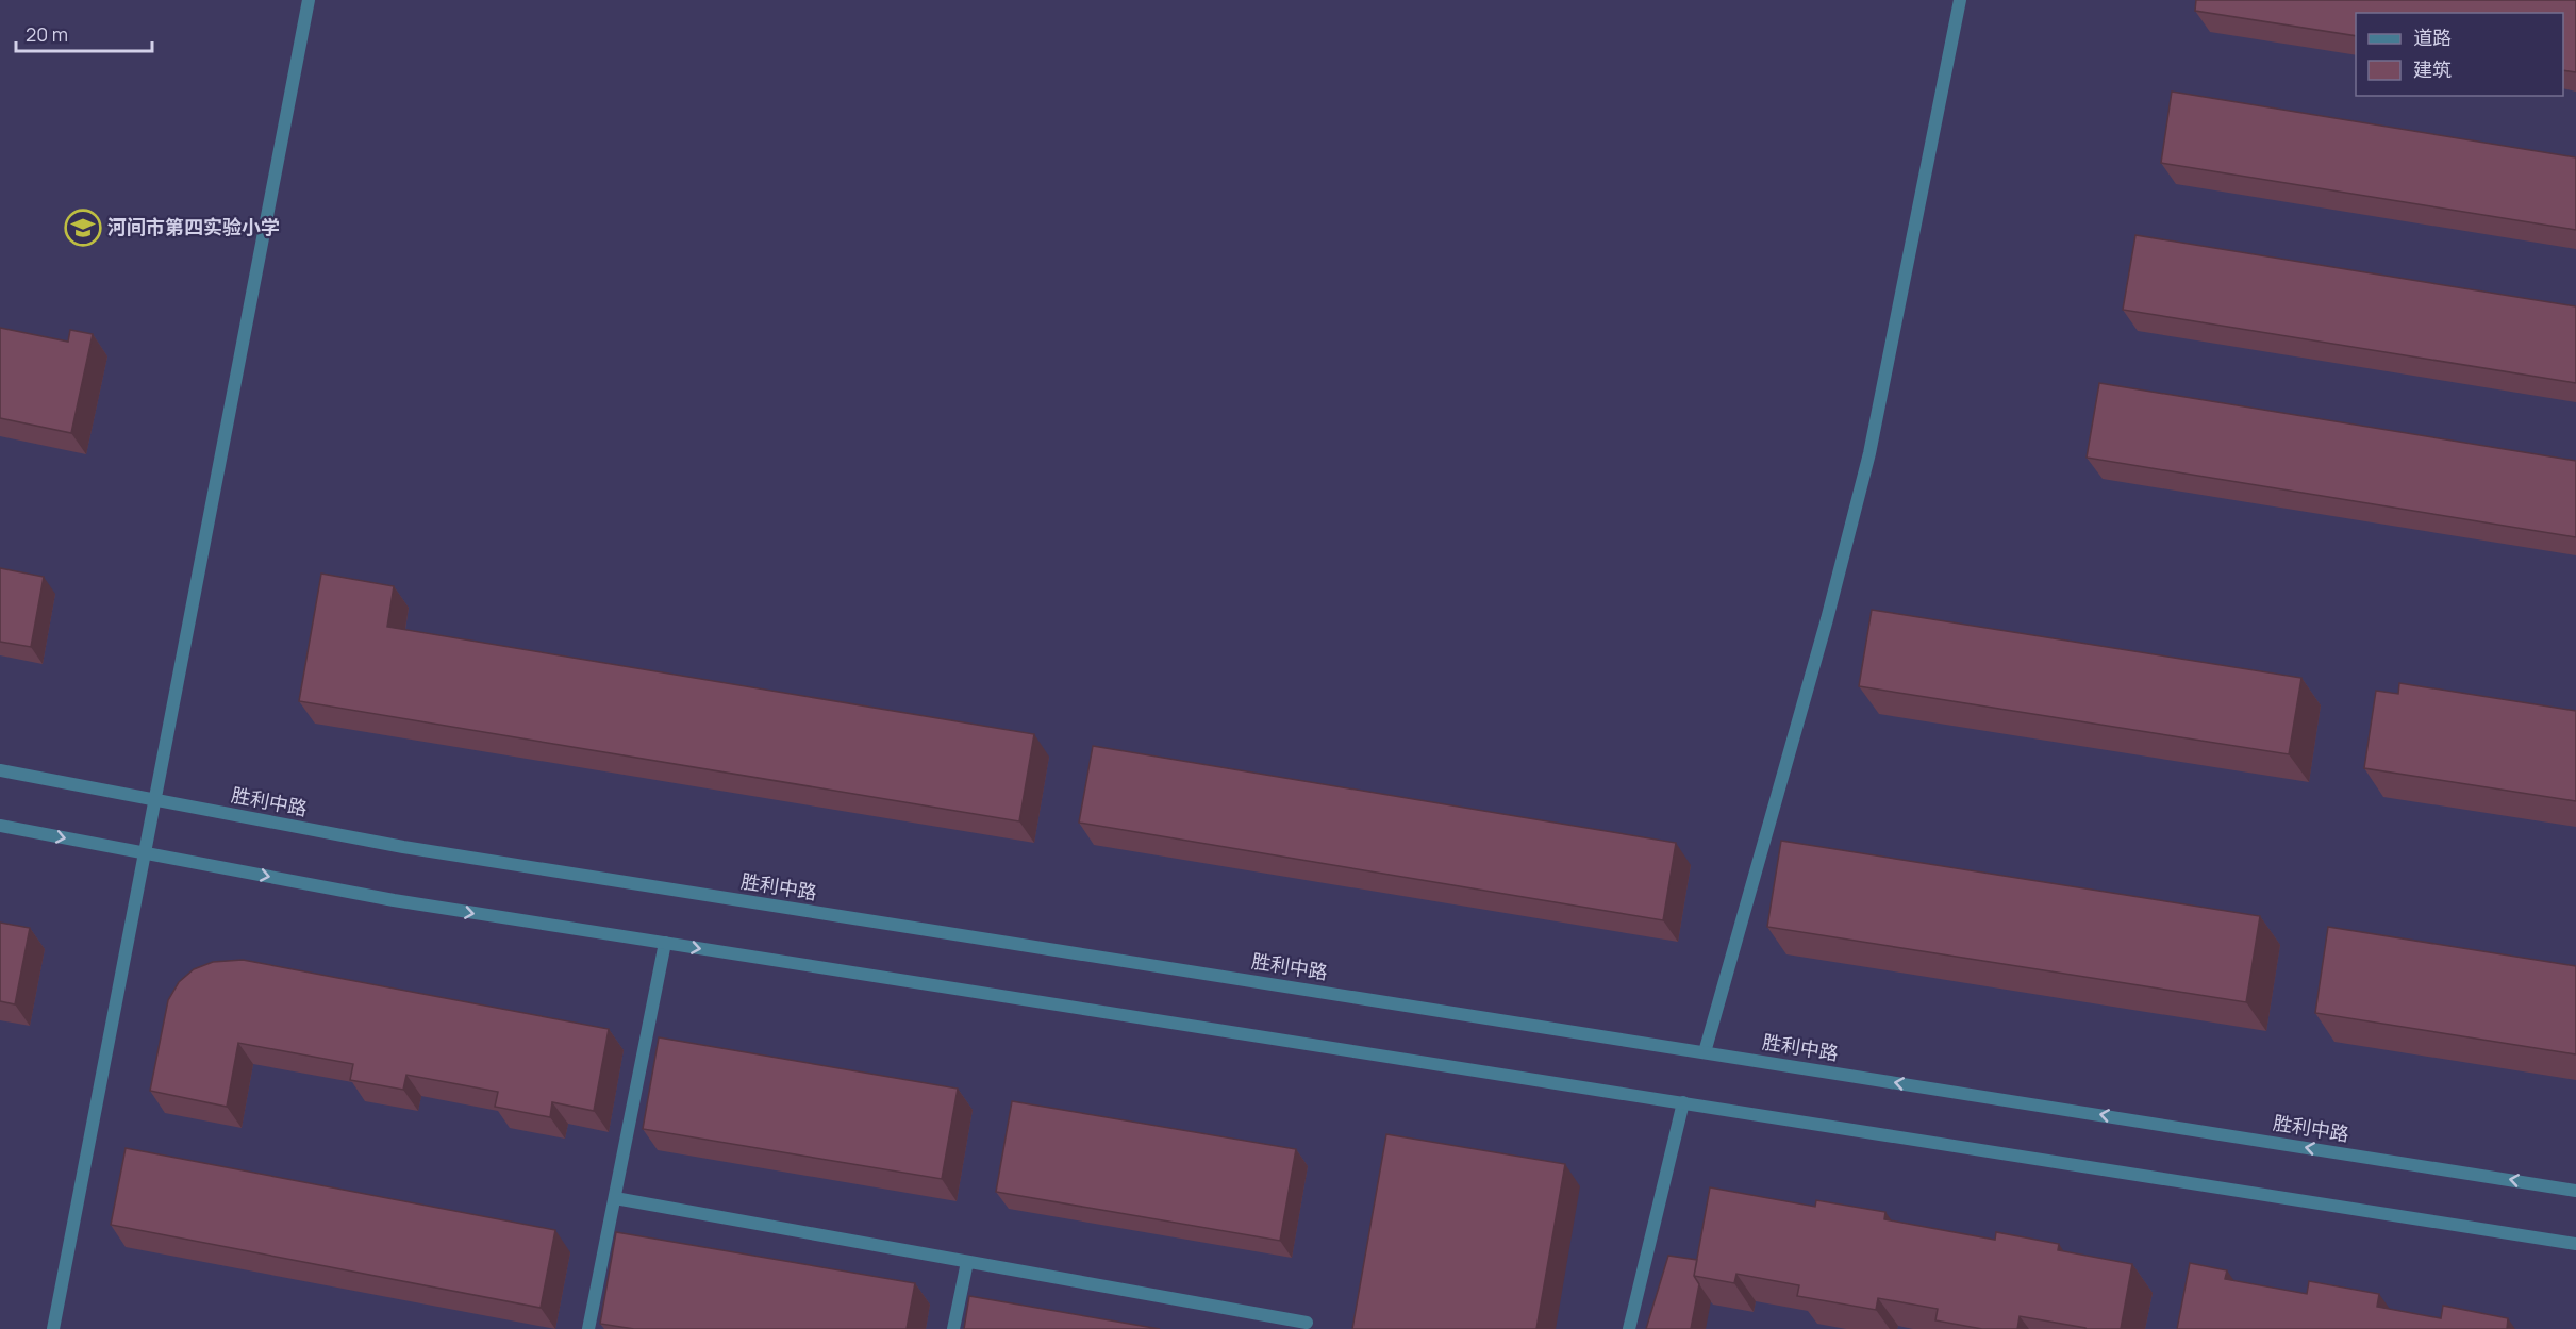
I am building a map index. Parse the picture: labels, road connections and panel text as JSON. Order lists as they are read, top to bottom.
{
  "streets": {
    "street": ["胜利中路"]
  },
  "places": {
    "school or university": ["河间市第四实验小学"]
  },
  "legend": ["道路", "建筑"],
  "scale_bar": "20 m"
}
